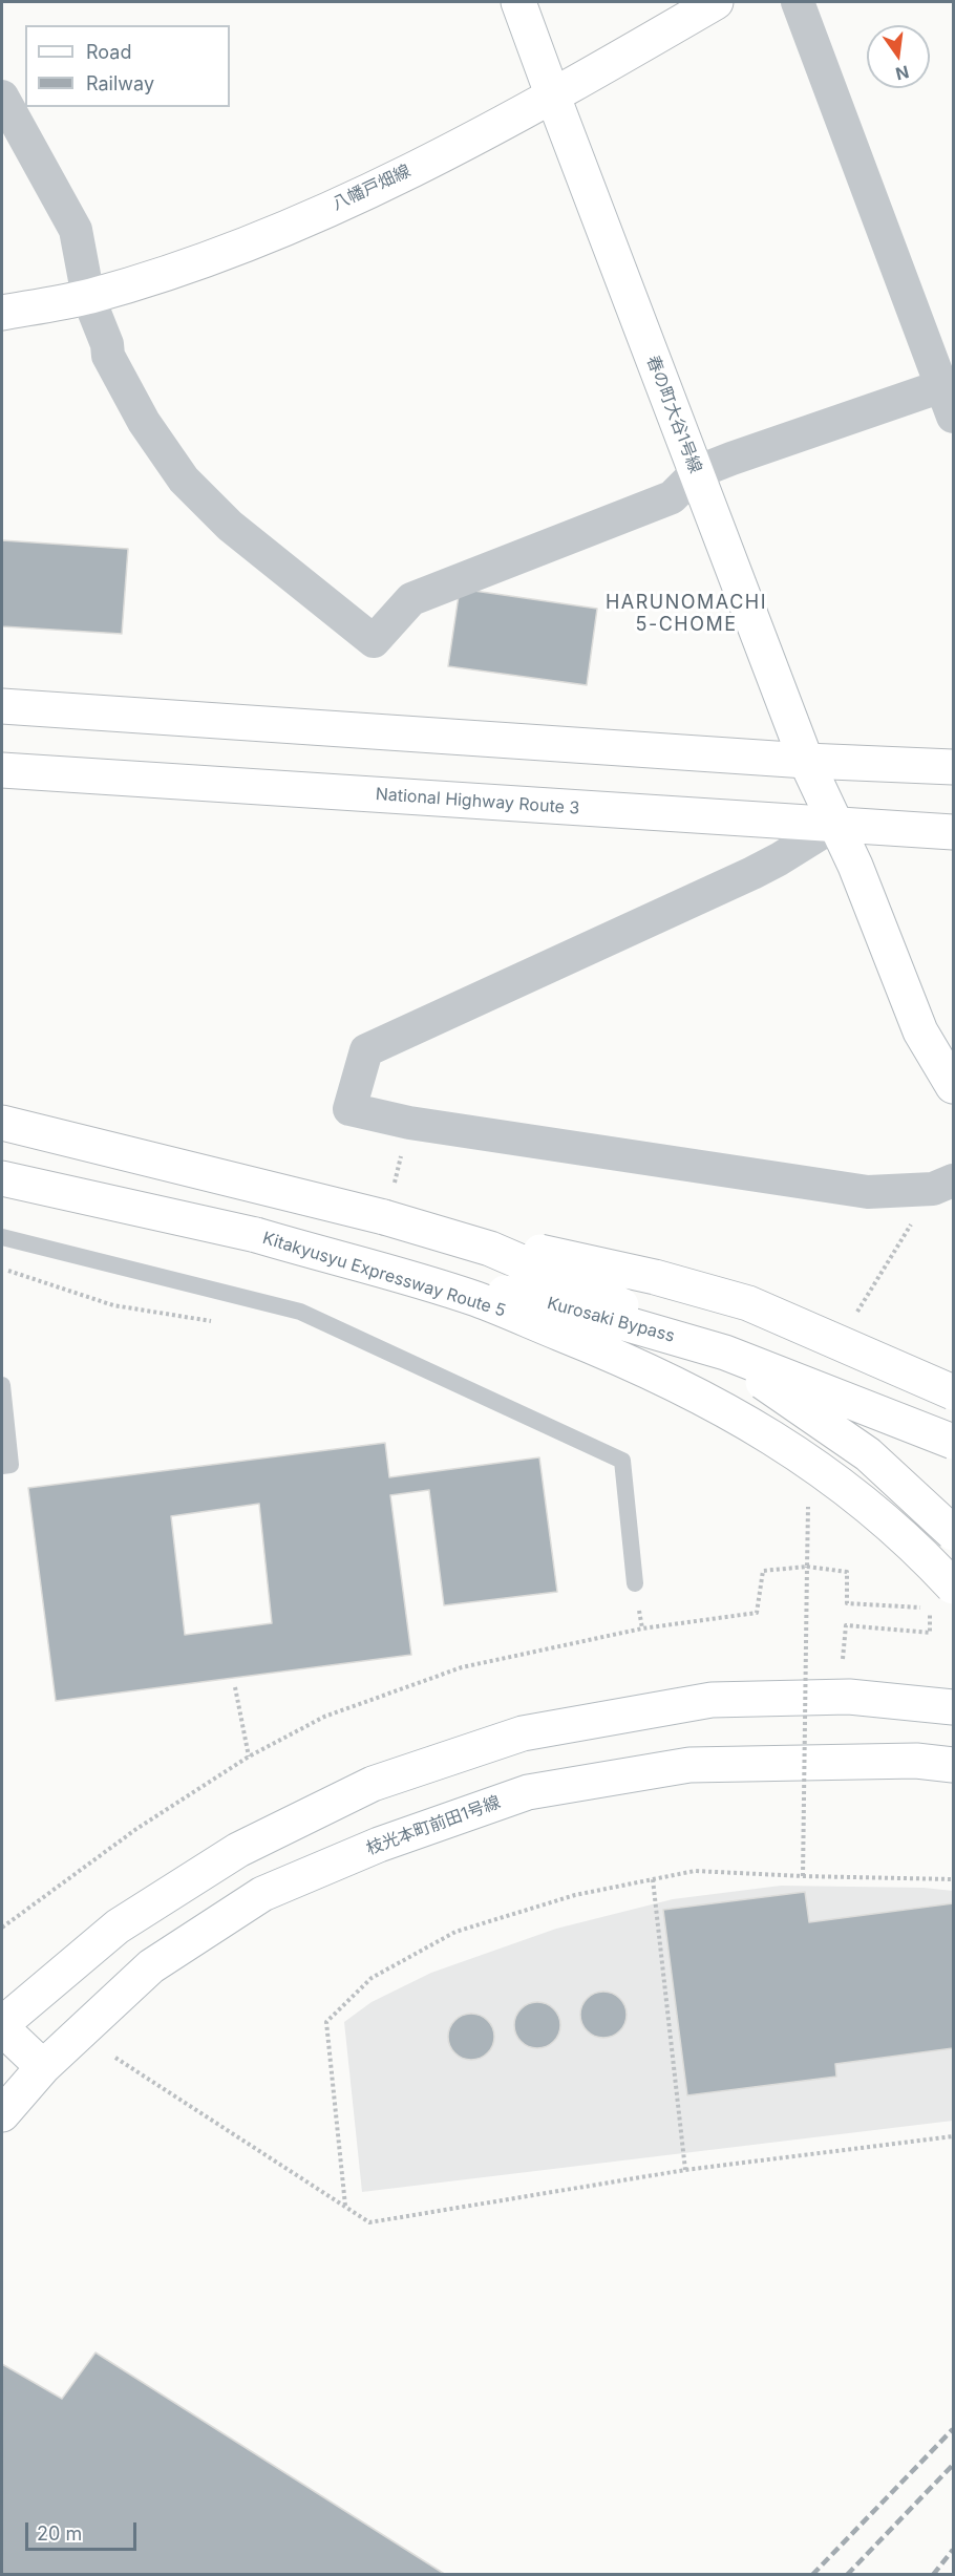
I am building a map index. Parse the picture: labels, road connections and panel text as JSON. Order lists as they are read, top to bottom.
{
  "streets": {
    "main road": [
      "八幡戸畑線",
      "春の町大谷1号線",
      "National Highway Route 3",
      "Kitakyusyu Expressway Route 5",
      "Kurosaki Bypass",
      "枝光本町前田1号線"
    ]
  },
  "crossings": [
    ["八幡戸畑線", "春の町大谷1号線"],
    ["春の町大谷1号線", "National Highway Route 3"],
    ["Kitakyusyu Expressway Route 5", "Kurosaki Bypass"]
  ],
  "districts": ["HARUNOMACHI 5-CHOME"],
  "legend": ["Road", "Railway"],
  "scale_bar": "20 m",
  "north": "bottom"
}
